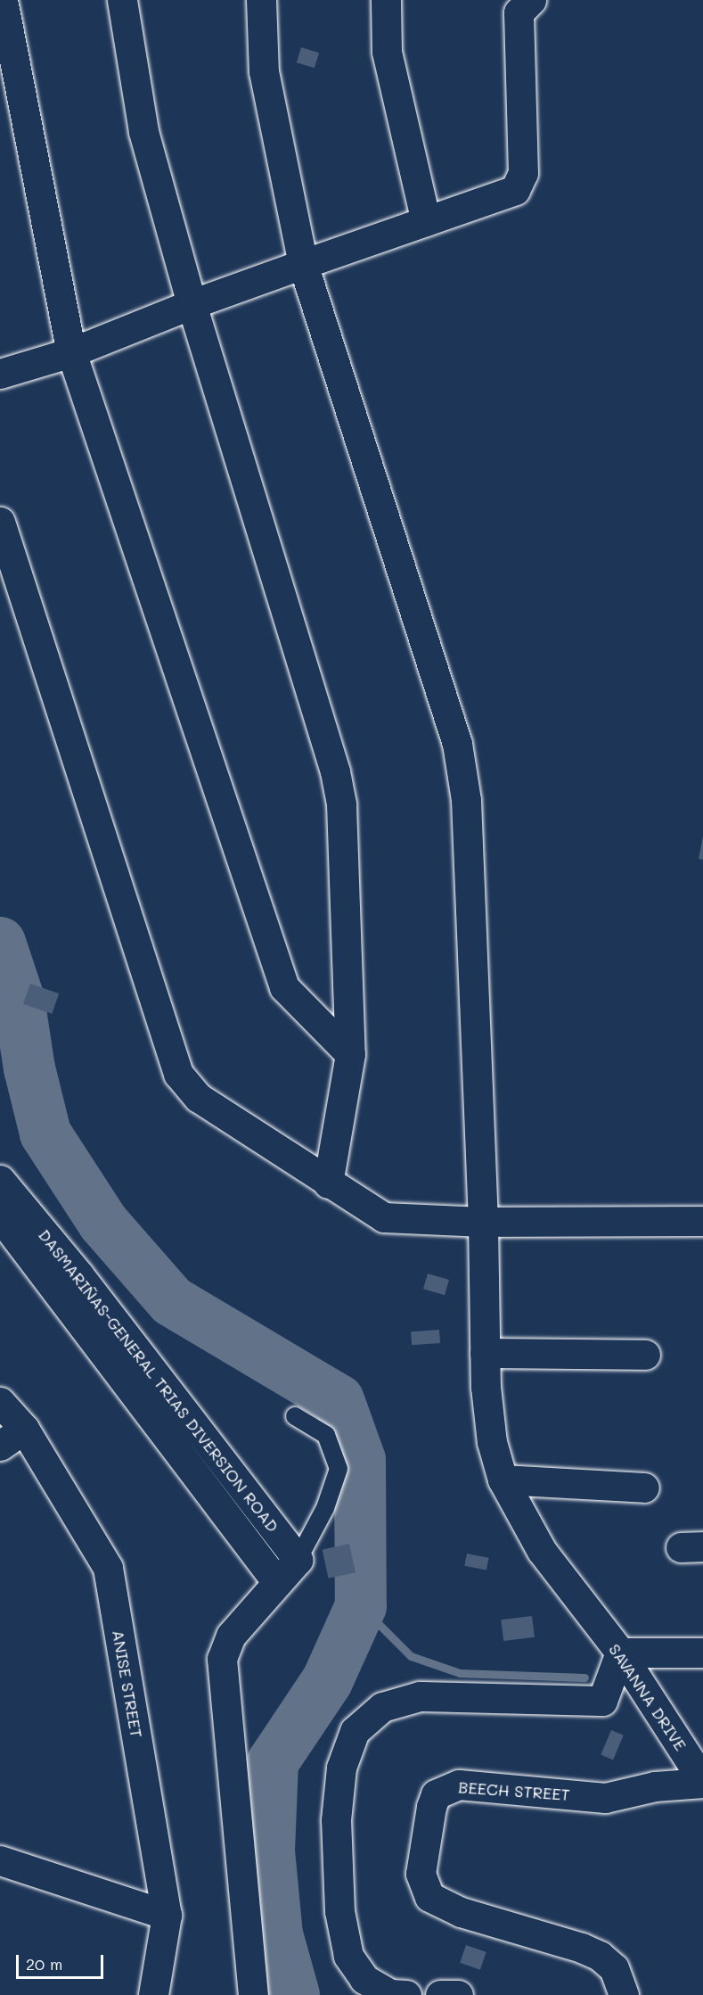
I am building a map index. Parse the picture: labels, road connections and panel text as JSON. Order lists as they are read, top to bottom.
{
  "streets": {
    "street": [
      "DASMARIÑAS-GENERAL TRIAS DIVERSION ROAD",
      "ANISE STREET",
      "SAVANNA DRIVE",
      "BEECH STREET"
    ]
  },
  "crossings": [
    ["SAVANNA DRIVE", "BEECH STREET"]
  ],
  "scale_bar": "20 m"
}
